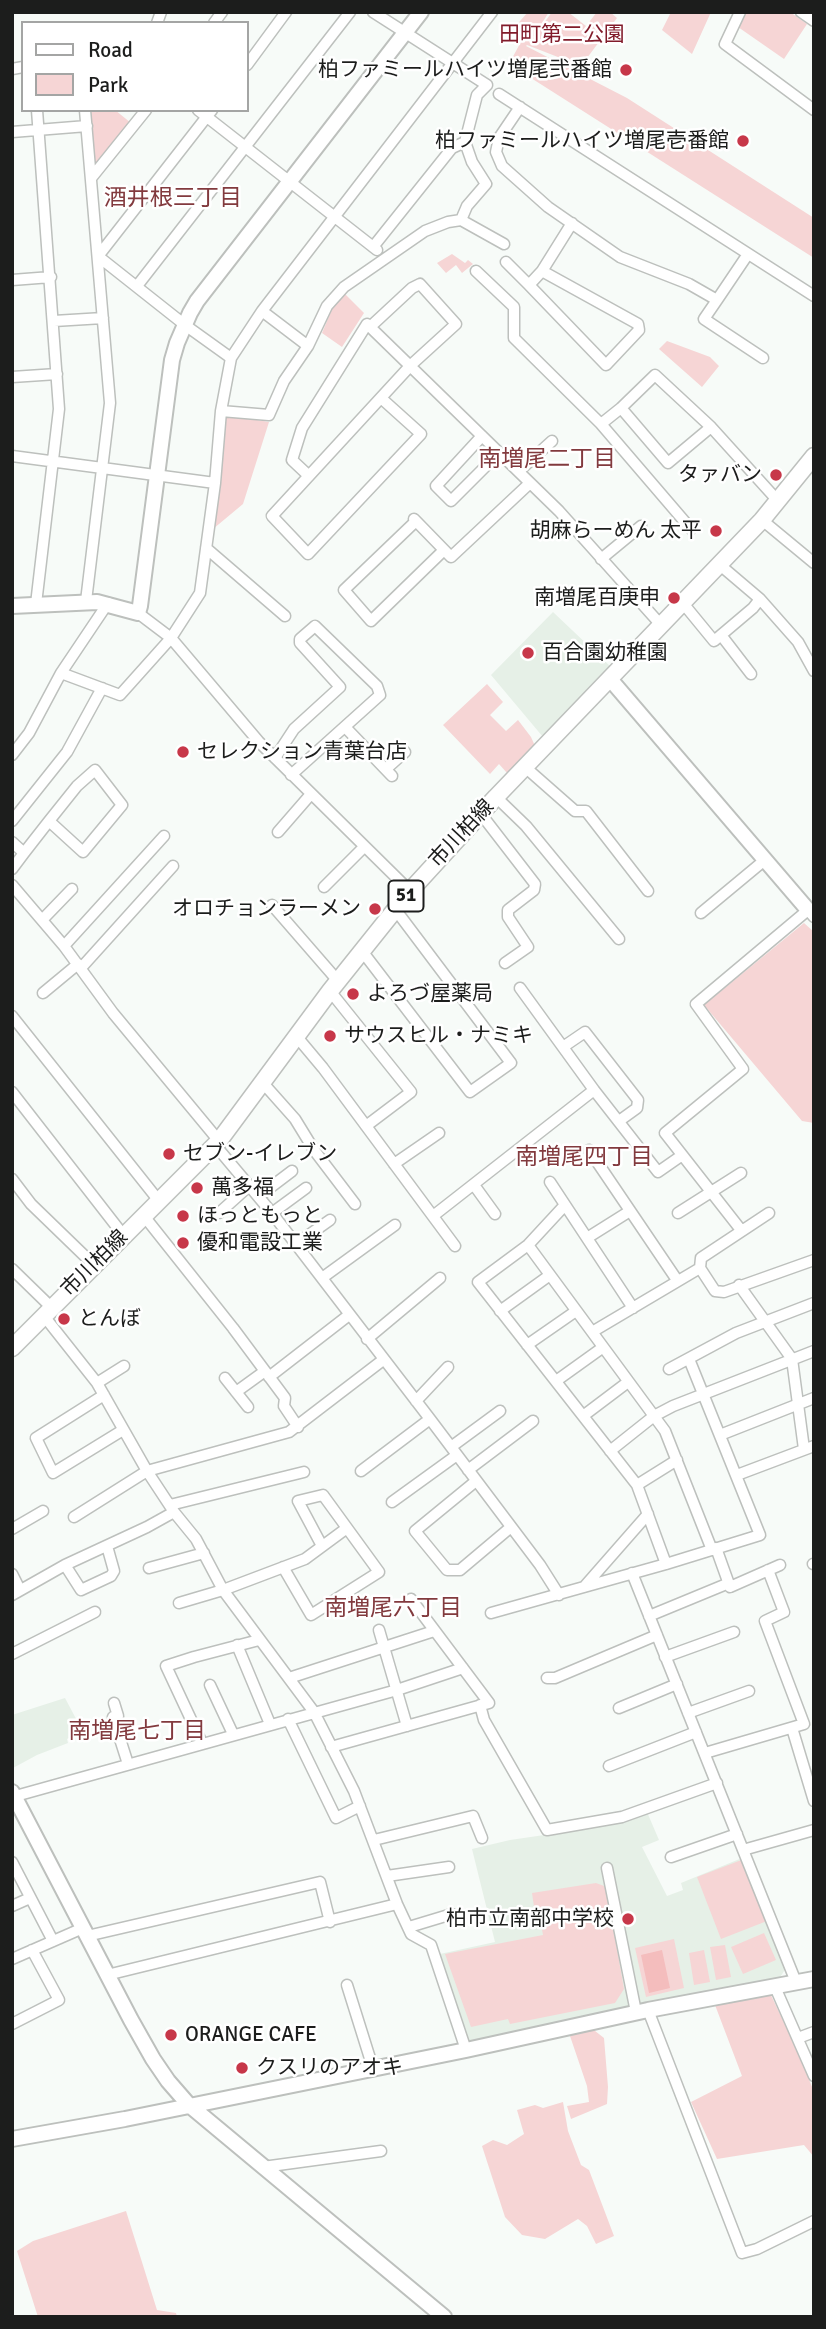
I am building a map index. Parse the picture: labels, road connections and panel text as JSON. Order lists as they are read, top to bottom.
{
  "streets": {
    "main road": ["市川柏線", "51"]
  },
  "districts": [
    "酒井根三丁目",
    "南増尾二丁目",
    "南増尾四丁目",
    "南増尾六丁目",
    "南増尾七丁目"
  ],
  "parks": ["田町第二公園"],
  "places": [
    "柏ファミールハイツ増尾弐番館",
    "柏ファミールハイツ増尾壱番館",
    "タァバン",
    "胡麻らーめん 太平",
    "南増尾百庚申",
    "百合園幼稚園",
    "セレクション青葉台店",
    "オロチョンラーメン",
    "よろづ屋薬局",
    "サウスヒル・ナミキ",
    "セブン-イレブン",
    "萬多福",
    "ほっともっと",
    "優和電設工業",
    "とんぼ",
    "柏市立南部中学校",
    "ORANGE CAFE",
    "クスリのアオキ"
  ],
  "legend": ["Road", "Park"]
}
